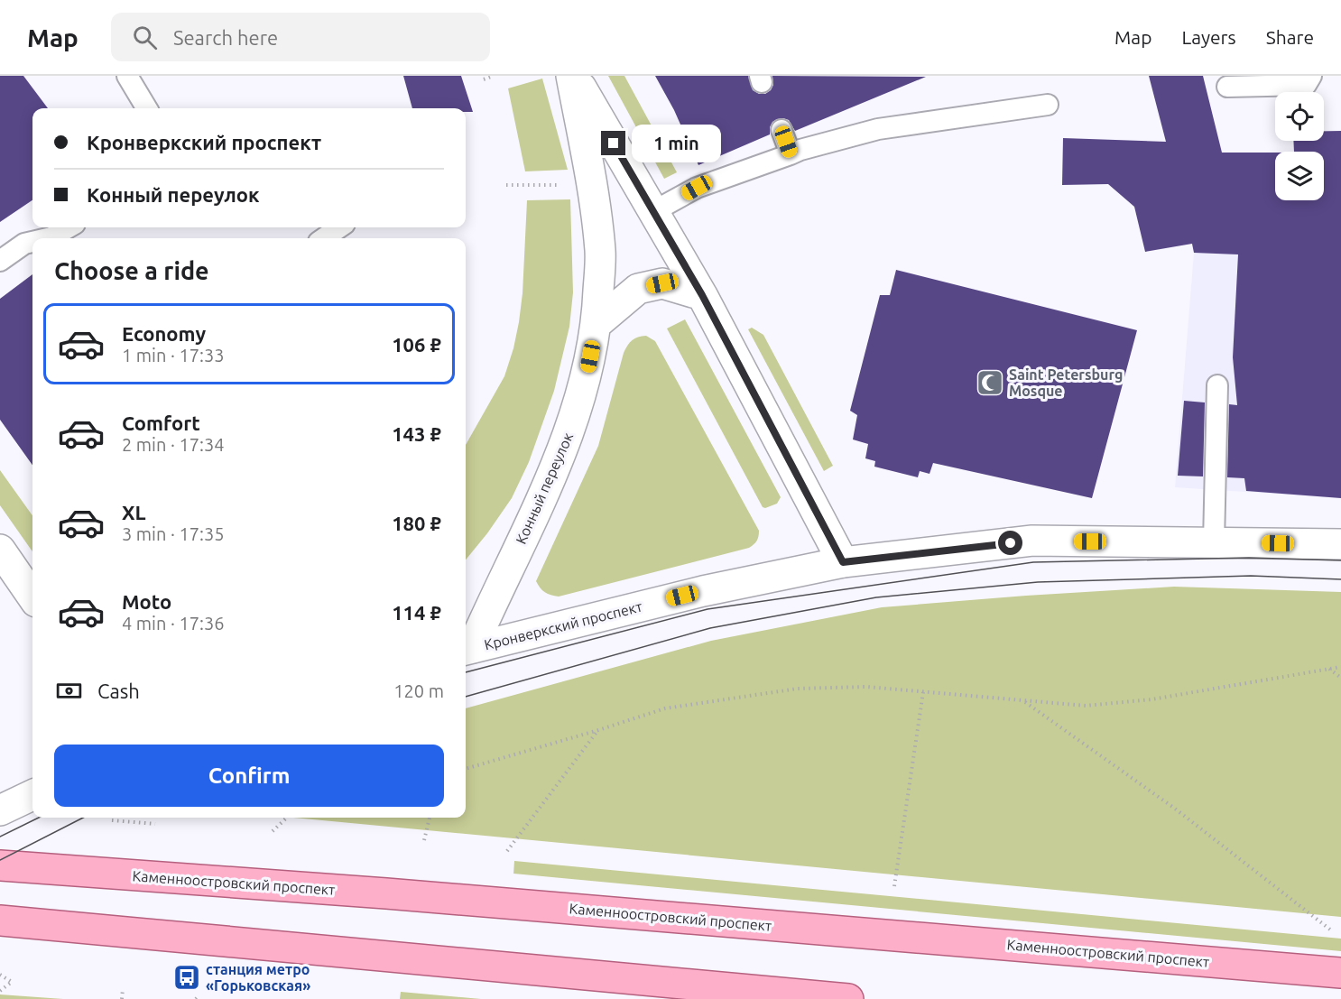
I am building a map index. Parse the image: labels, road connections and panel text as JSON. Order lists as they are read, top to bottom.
{
  "streets": {
    "main road": ["Каменноостровский проспект"],
    "street": ["Конный переулок", "Кронверкский проспект"]
  },
  "crossings": [
    ["Конный переулок", "Кронверкский проспект"]
  ],
  "places": {
    "mosque": ["Saint Petersburg Mosque"],
    "bus stop": ["станция метро «Горьковская»"]
  },
  "page": {
    "header": "Map",
    "search": "Search here",
    "nav": ["Map", "Layers", "Share"],
    "banner": ["Кронверкский проспект", "Конный переулок"],
    "bubble": "1 min",
    "heading": "Choose a ride",
    "list": [
      {
        "name": "Economy",
        "note": "1 min · 17:33",
        "value": "106 ₽"
      },
      {
        "name": "Comfort",
        "note": "2 min · 17:34",
        "value": "143 ₽"
      },
      {
        "name": "XL",
        "note": "3 min · 17:35",
        "value": "180 ₽"
      },
      {
        "name": "Moto",
        "note": "4 min · 17:36",
        "value": "114 ₽"
      }
    ],
    "pay": ["Cash", "120 m"],
    "buttons": "Confirm"
  }
}
